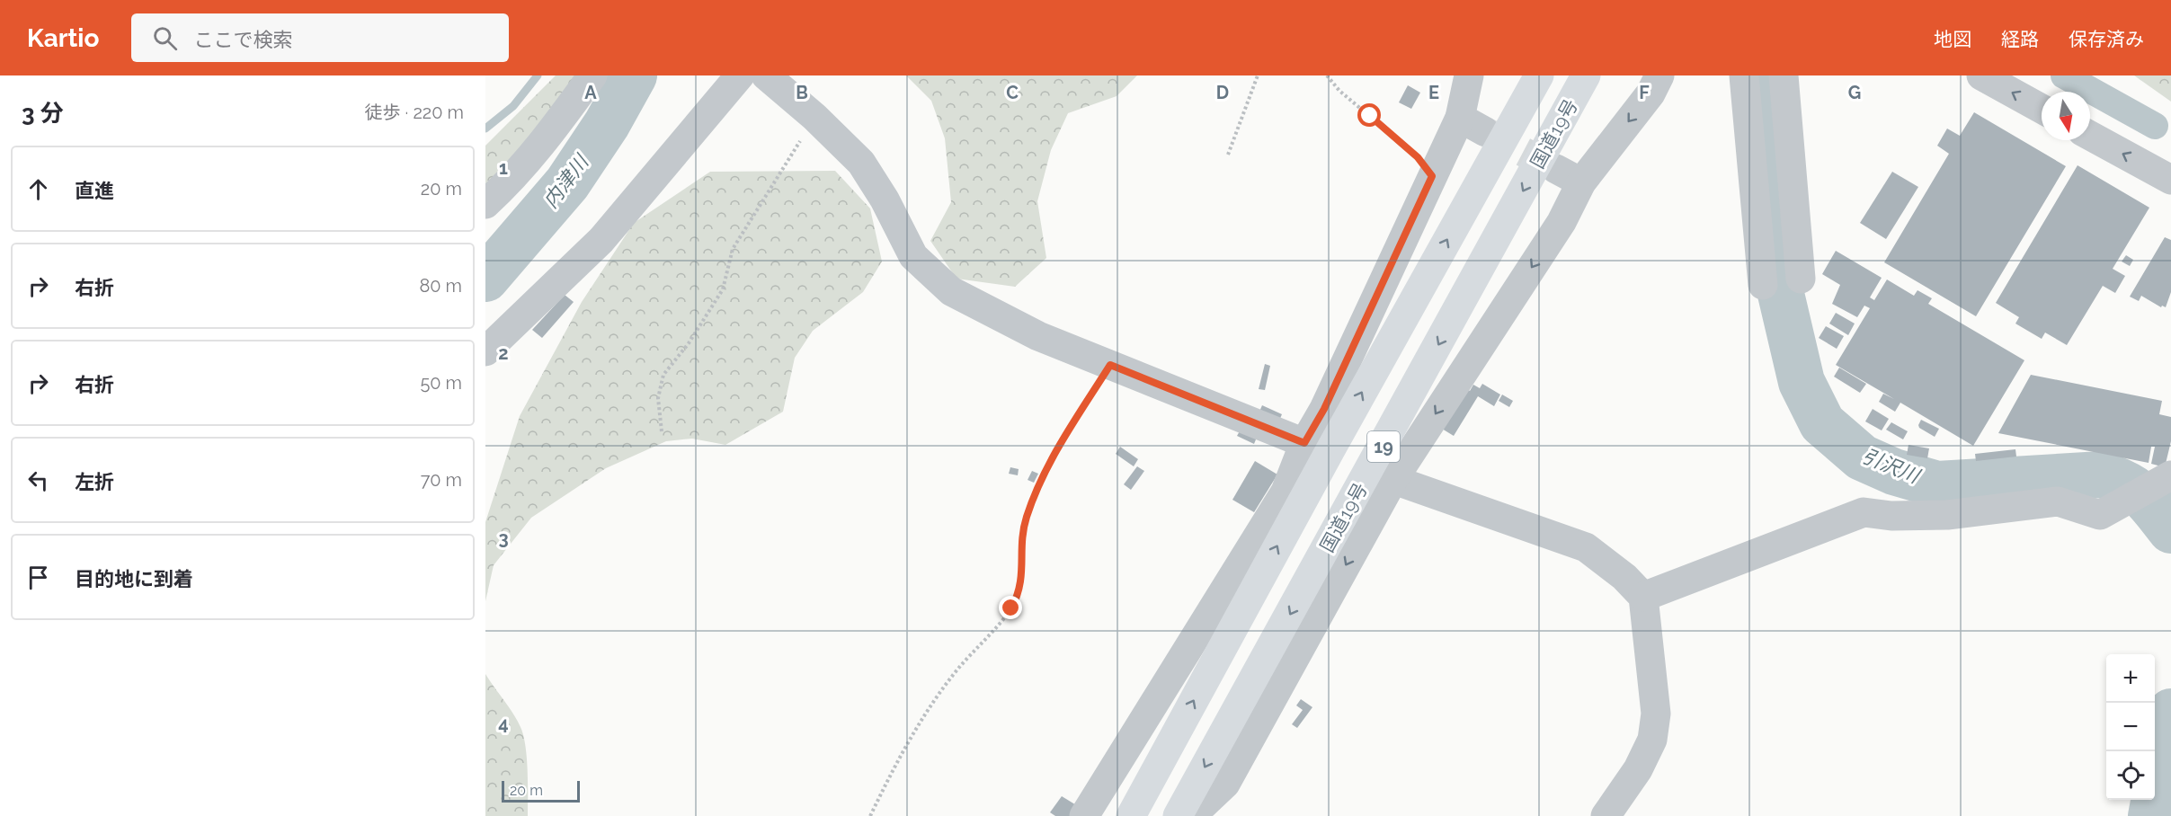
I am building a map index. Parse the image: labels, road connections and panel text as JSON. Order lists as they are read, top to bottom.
{
  "streets": {
    "highway": ["国道19号", "19"]
  },
  "water": ["内津川", "引沢川"],
  "scale_bar": "20 m",
  "north": "bottom",
  "page": {
    "header": "Kartio",
    "search": "ここで検索",
    "nav": ["地図", "経路", "保存済み"],
    "heading": ["3 分", "徒歩 · 220 m"],
    "list": [
      ["直進", "20 m"],
      ["右折", "80 m"],
      ["右折", "50 m"],
      ["左折", "70 m"],
      "目的地に到着"
    ],
    "map_buttons": ["+", "−"],
    "scale": "20 m"
  },
  "grid": {
    "columns": [
      "A",
      "B",
      "C",
      "D",
      "E",
      "F",
      "G"
    ],
    "rows": [
      "1",
      "2",
      "3",
      "4"
    ]
  }
}
